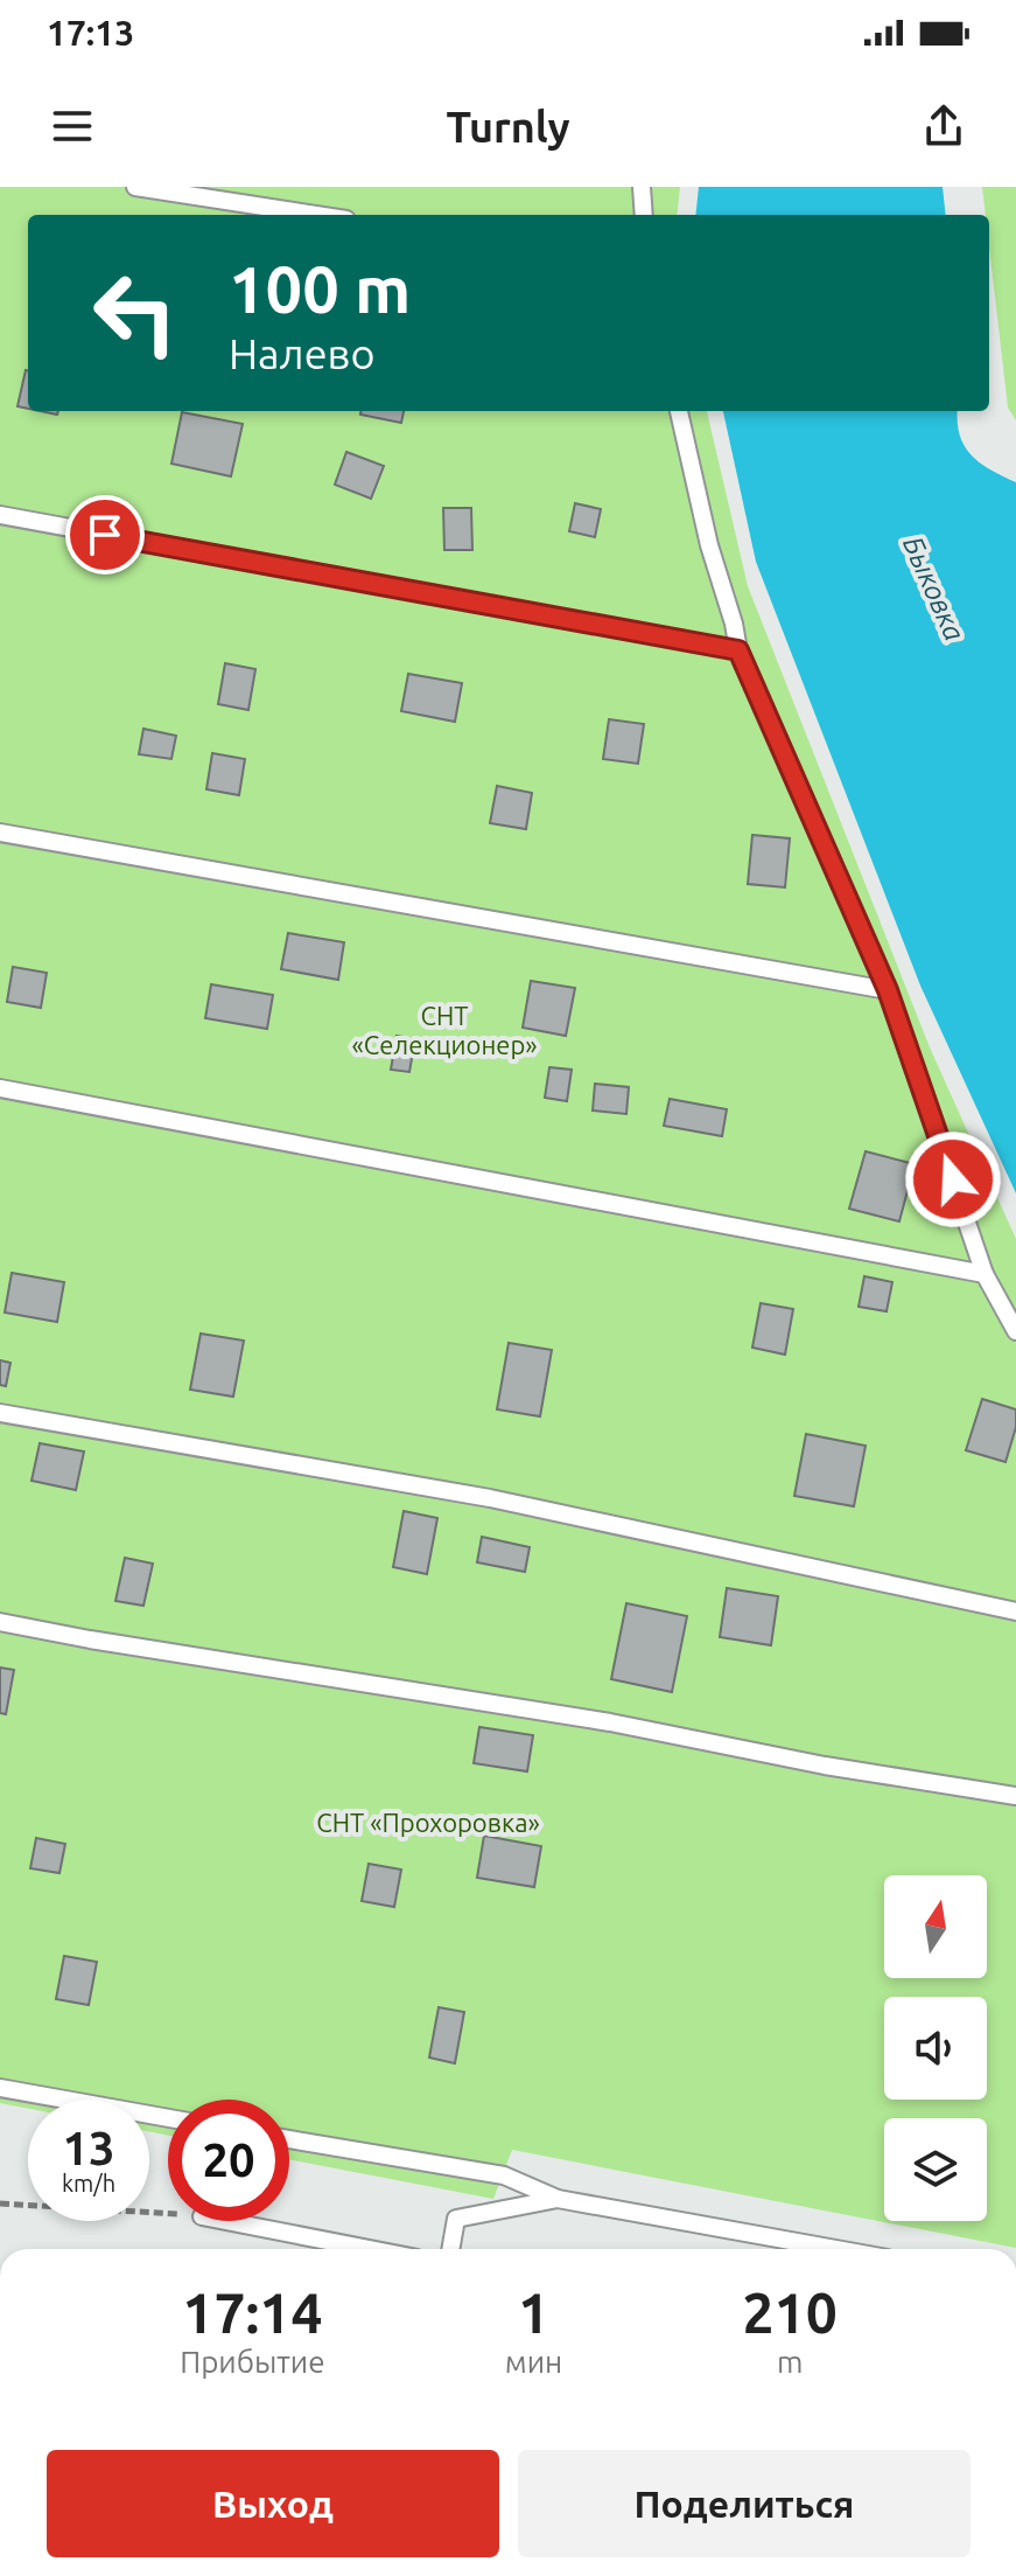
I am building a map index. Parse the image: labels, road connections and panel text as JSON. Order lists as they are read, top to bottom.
{
  "water": ["Быковка"],
  "parks": ["СНТ «Селекционер»", "СНТ «Прохоровка»"],
  "north": "top",
  "page": {
    "status": "17:13",
    "header": "Turnly",
    "turn": ["100 m", "Налево"],
    "speed": "13 km/h",
    "limit": "20",
    "eta": [
      "17:14",
      "Прибытие",
      "1",
      "мин",
      "210",
      "m"
    ],
    "buttons": ["Выход", "Поделиться"]
  }
}
